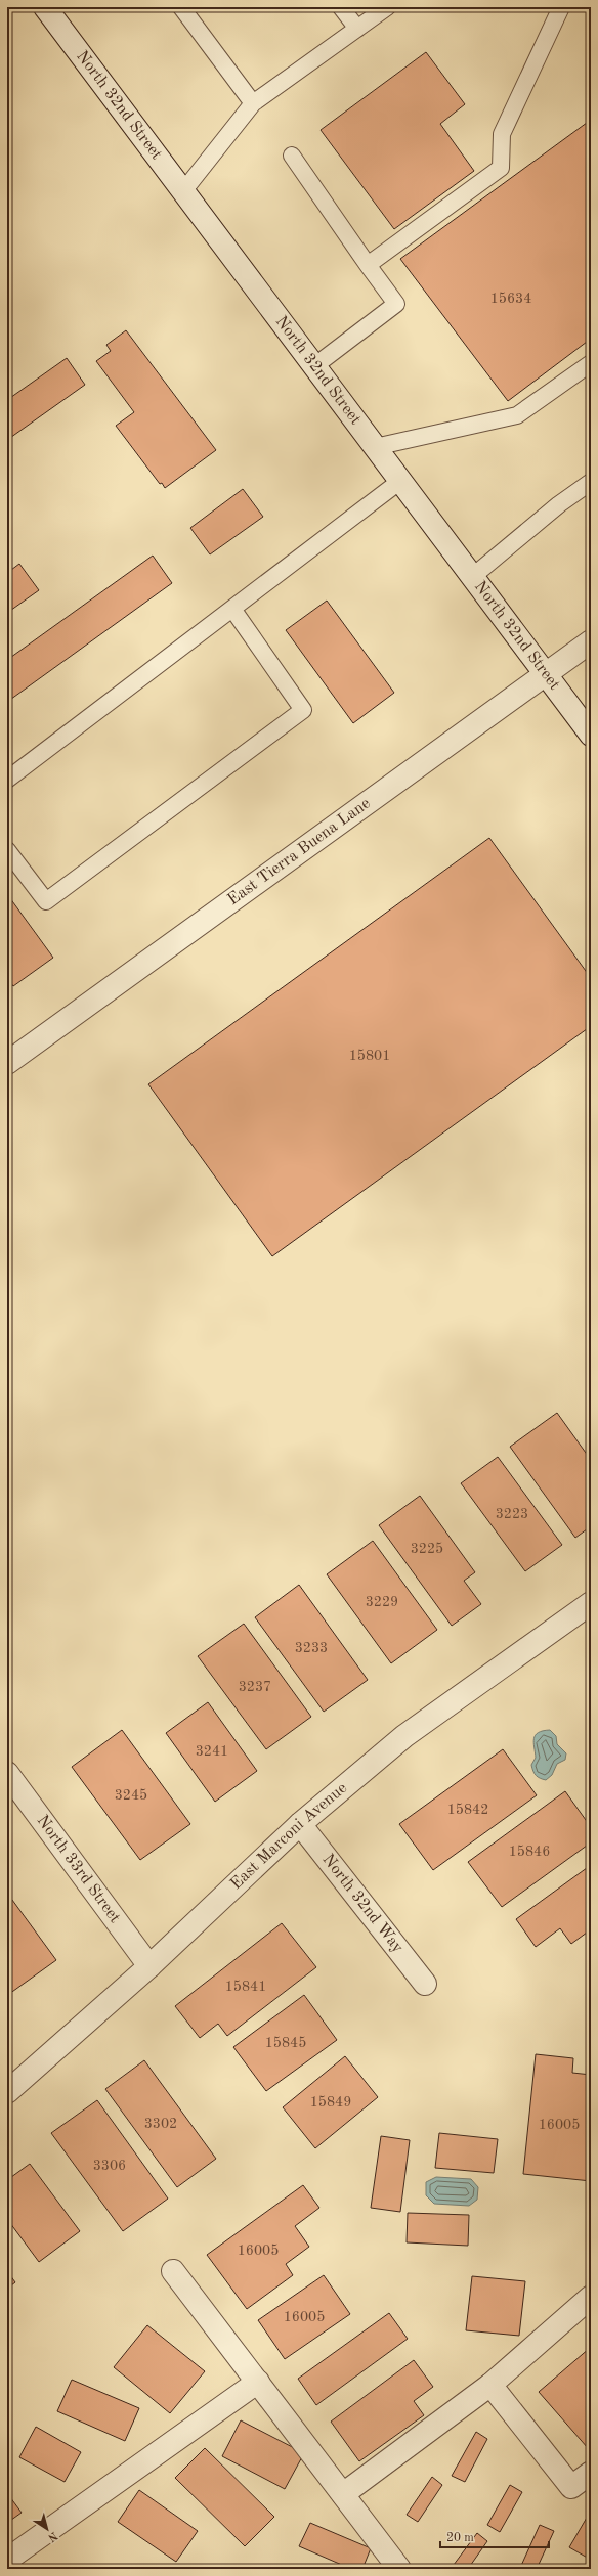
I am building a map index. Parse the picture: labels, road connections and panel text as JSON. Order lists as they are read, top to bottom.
{
  "streets": {
    "street": [
      "North 32nd Street",
      "East Tierra Buena Lane",
      "East Marconi Avenue",
      "North 33rd Street",
      "North 32nd Way"
    ]
  },
  "crossings": [
    ["North 32nd Street", "East Tierra Buena Lane"],
    ["East Marconi Avenue", "North 33rd Street"],
    ["East Marconi Avenue", "North 32nd Way"]
  ],
  "house_numbers": [
    "15634",
    "15801",
    "3223",
    "3225",
    "3229",
    "3233",
    "3237",
    "3241",
    "3245",
    "15842",
    "15846",
    "15841",
    "15845",
    "15849",
    "3302",
    "16005",
    "3306",
    "16005",
    "16005"
  ],
  "scale_bar": "20 m",
  "north": "bottom right"
}
